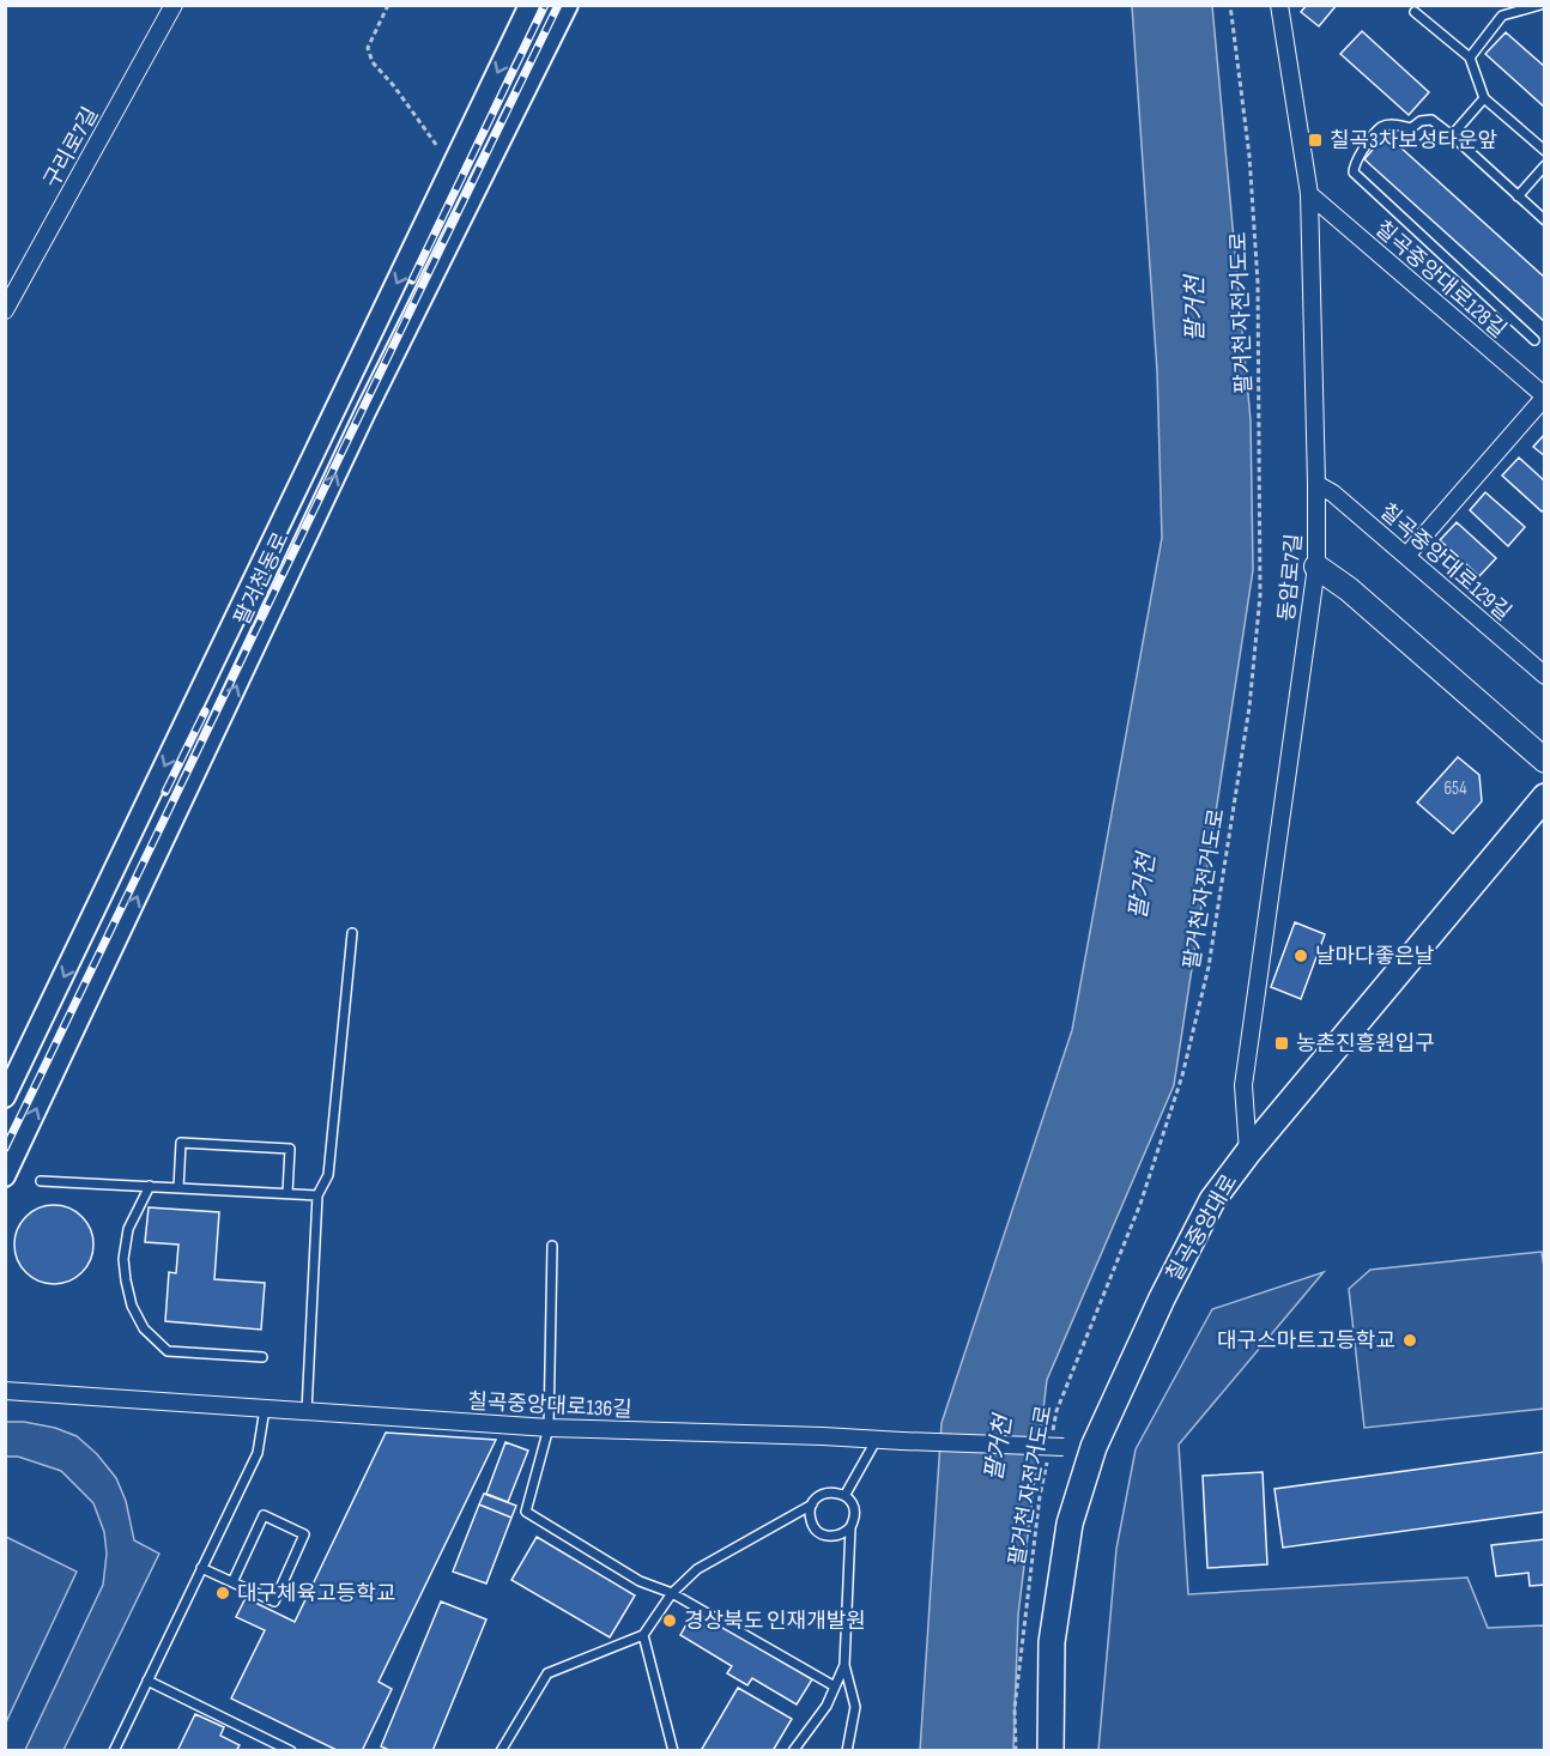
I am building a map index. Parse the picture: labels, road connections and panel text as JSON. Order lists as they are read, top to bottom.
{
  "streets": {
    "main road": ["칠곡중앙대로"],
    "street": [
      "구리로7길",
      "칠곡중앙대로128길",
      "칠곡중앙대로129길",
      "동암로7길",
      "팔거천동로",
      "칠곡중앙대로136길"
    ],
    "path": ["팔거천 자전거도로"]
  },
  "crossings": [
    ["칠곡중앙대로128길", "칠곡중앙대로129길"],
    ["칠곡중앙대로128길", "동암로7길"],
    ["팔거천 자전거도로", "칠곡중앙대로136길"],
    ["칠곡중앙대로129길", "동암로7길"],
    ["동암로7길", "칠곡중앙대로"],
    ["칠곡중앙대로", "칠곡중앙대로136길"]
  ],
  "water": ["팔거천"],
  "places": {
    "transit": ["칠곡3차보성타운앞", "농촌진흥원입구"],
    "other": [
      "날마다좋은날",
      "대구스마트고등학교",
      "대구체육고등학교",
      "경상북도 인재개발원"
    ]
  },
  "house_numbers": ["654"]
}
